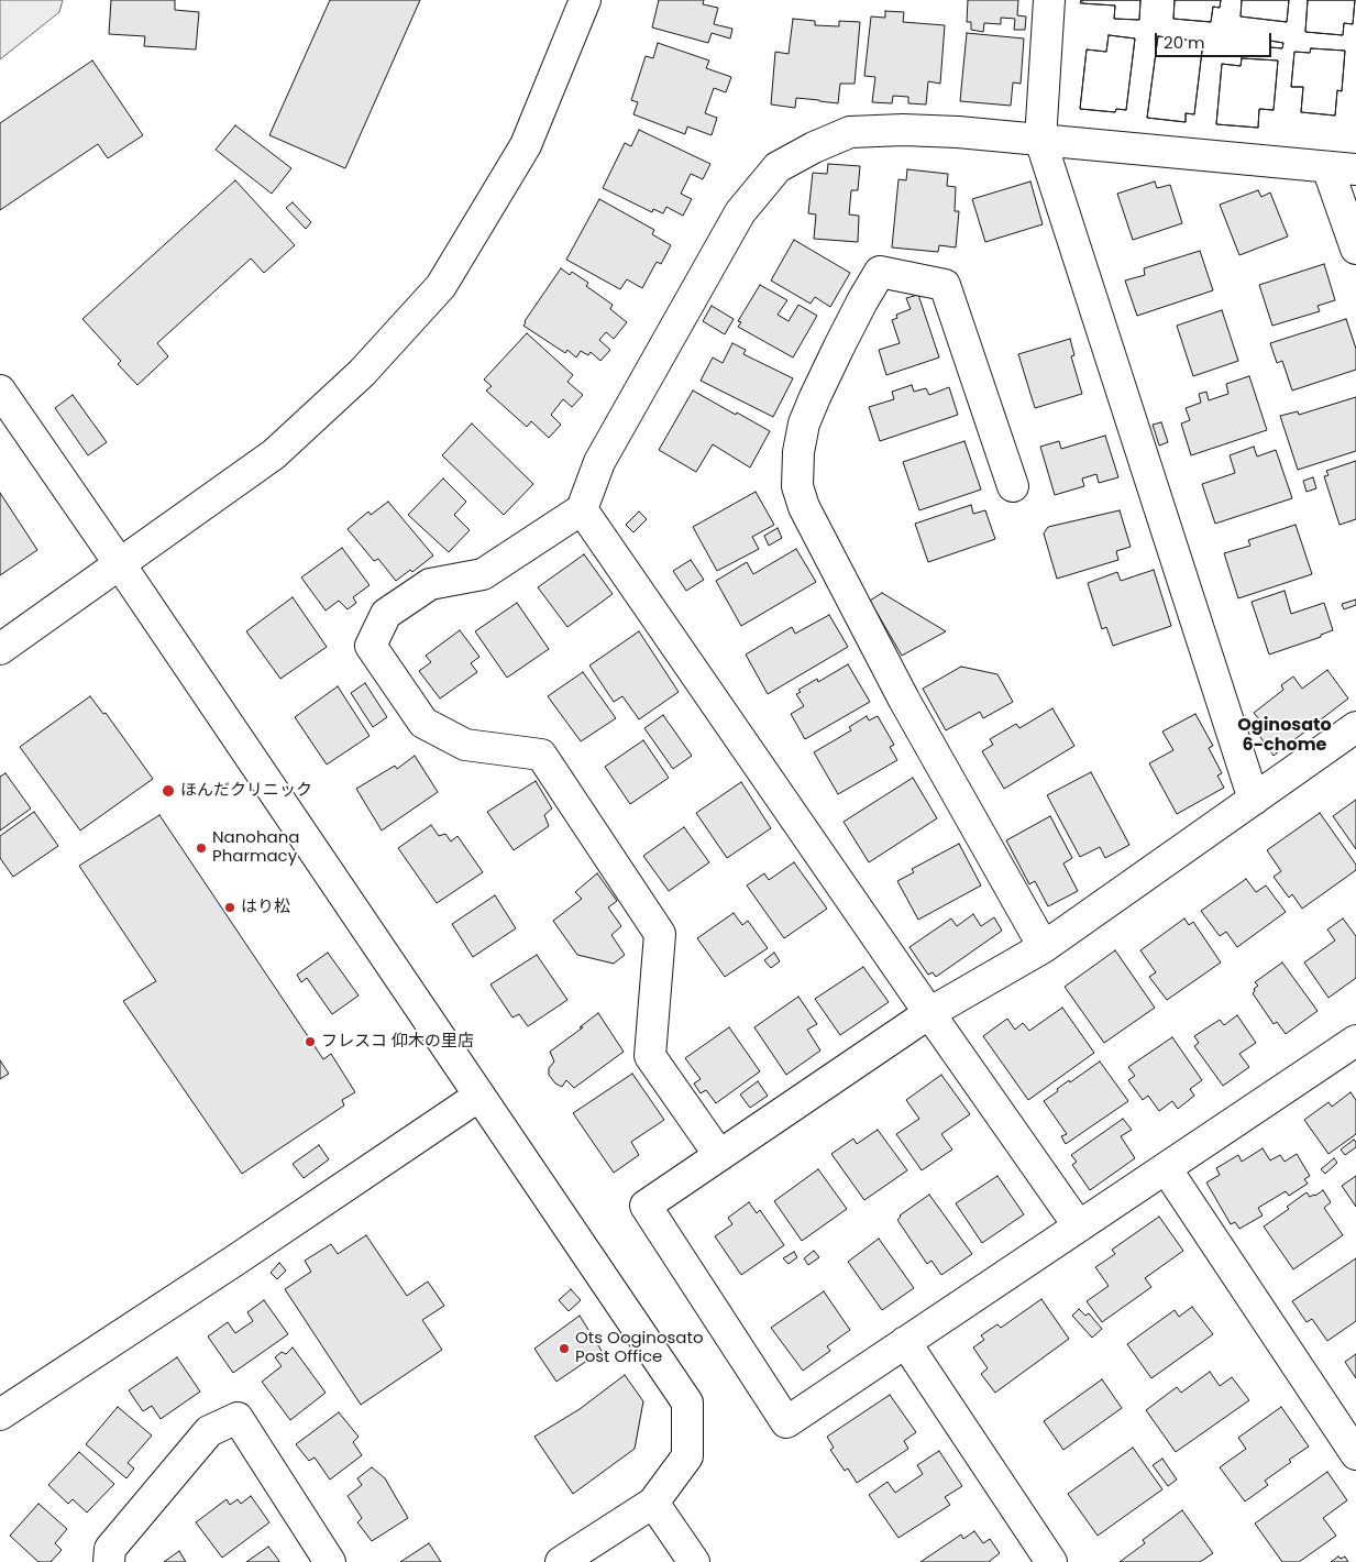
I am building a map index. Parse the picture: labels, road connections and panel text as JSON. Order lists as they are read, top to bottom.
{
  "districts": ["Oginosato 6-chome"],
  "places": [
    "ほんだクリニック",
    "Nanohana Pharmacy",
    "はり松",
    "フレスコ 仰木の里店",
    "Ots Ooginosato Post Office"
  ],
  "scale_bar": "20 m"
}
